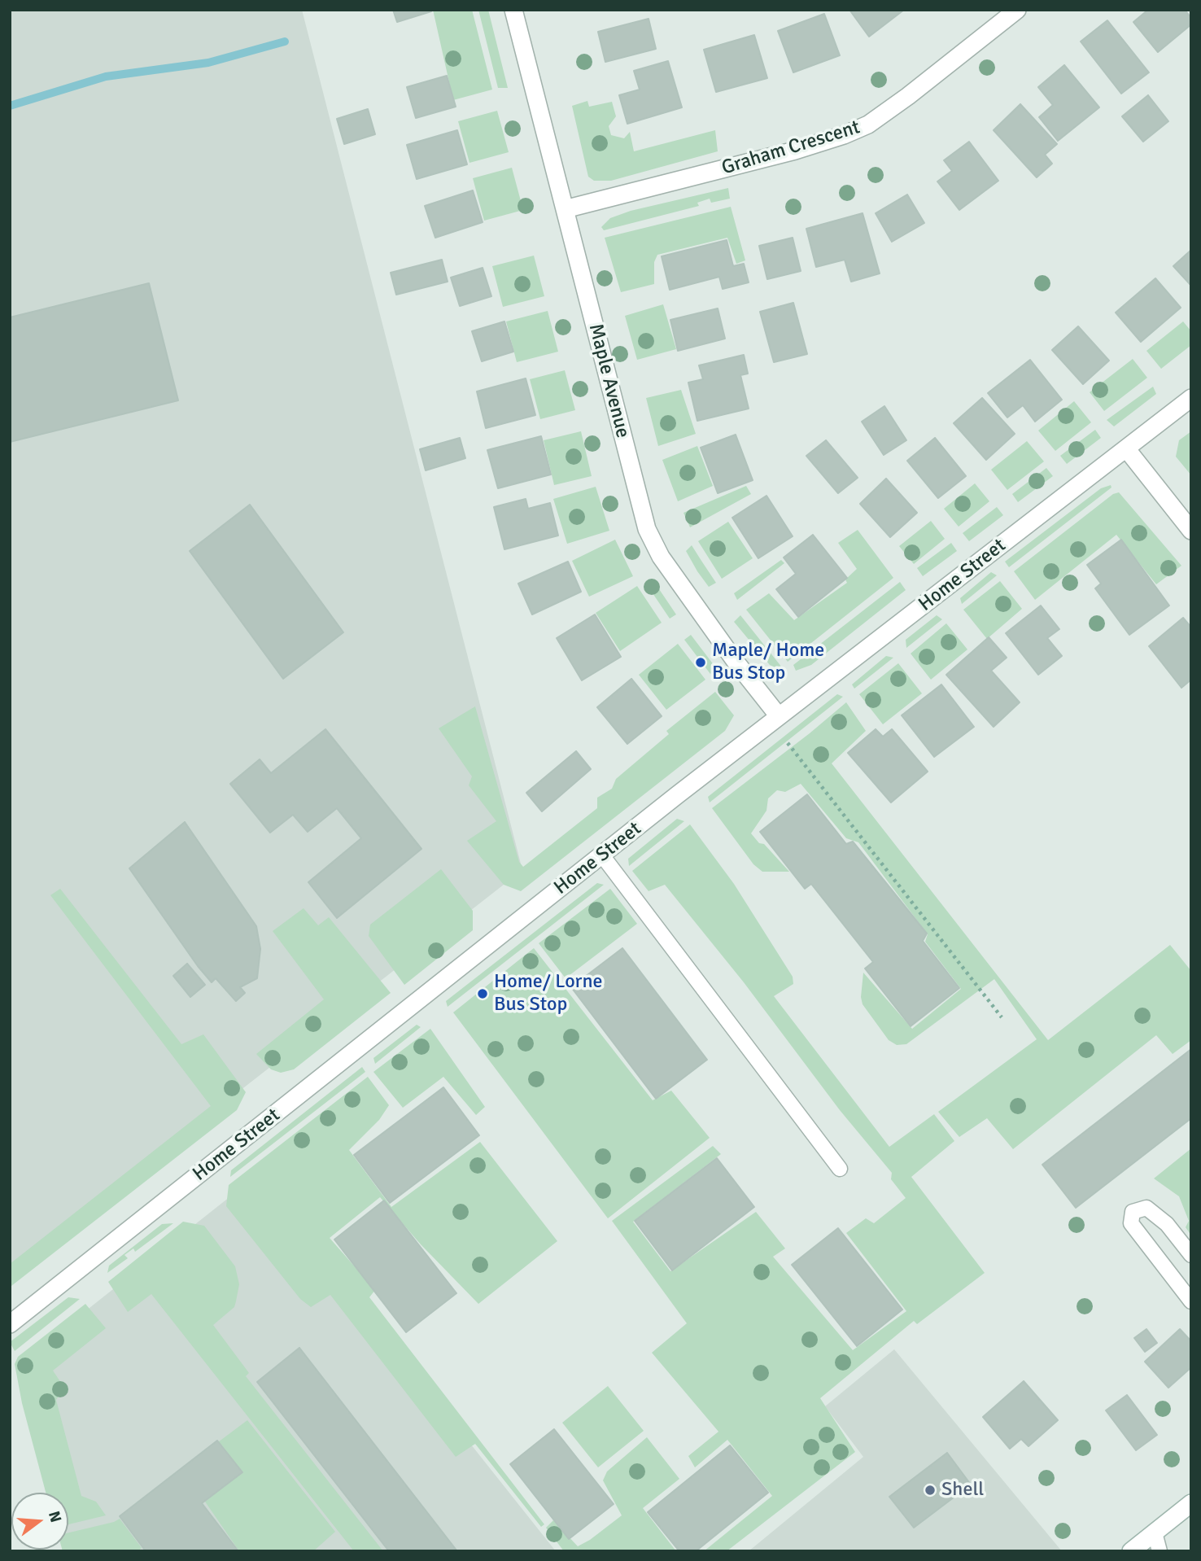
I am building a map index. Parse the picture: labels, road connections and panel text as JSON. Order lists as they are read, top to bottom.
{
  "streets": {
    "street": ["Graham Crescent", "Maple Avenue", "Home Street"]
  },
  "crossings": [
    ["Graham Crescent", "Maple Avenue"],
    ["Maple Avenue", "Home Street"]
  ],
  "places": ["Maple/ Home Bus Stop", "Home/ Lorne Bus Stop", "Shell"],
  "north": "right"
}
